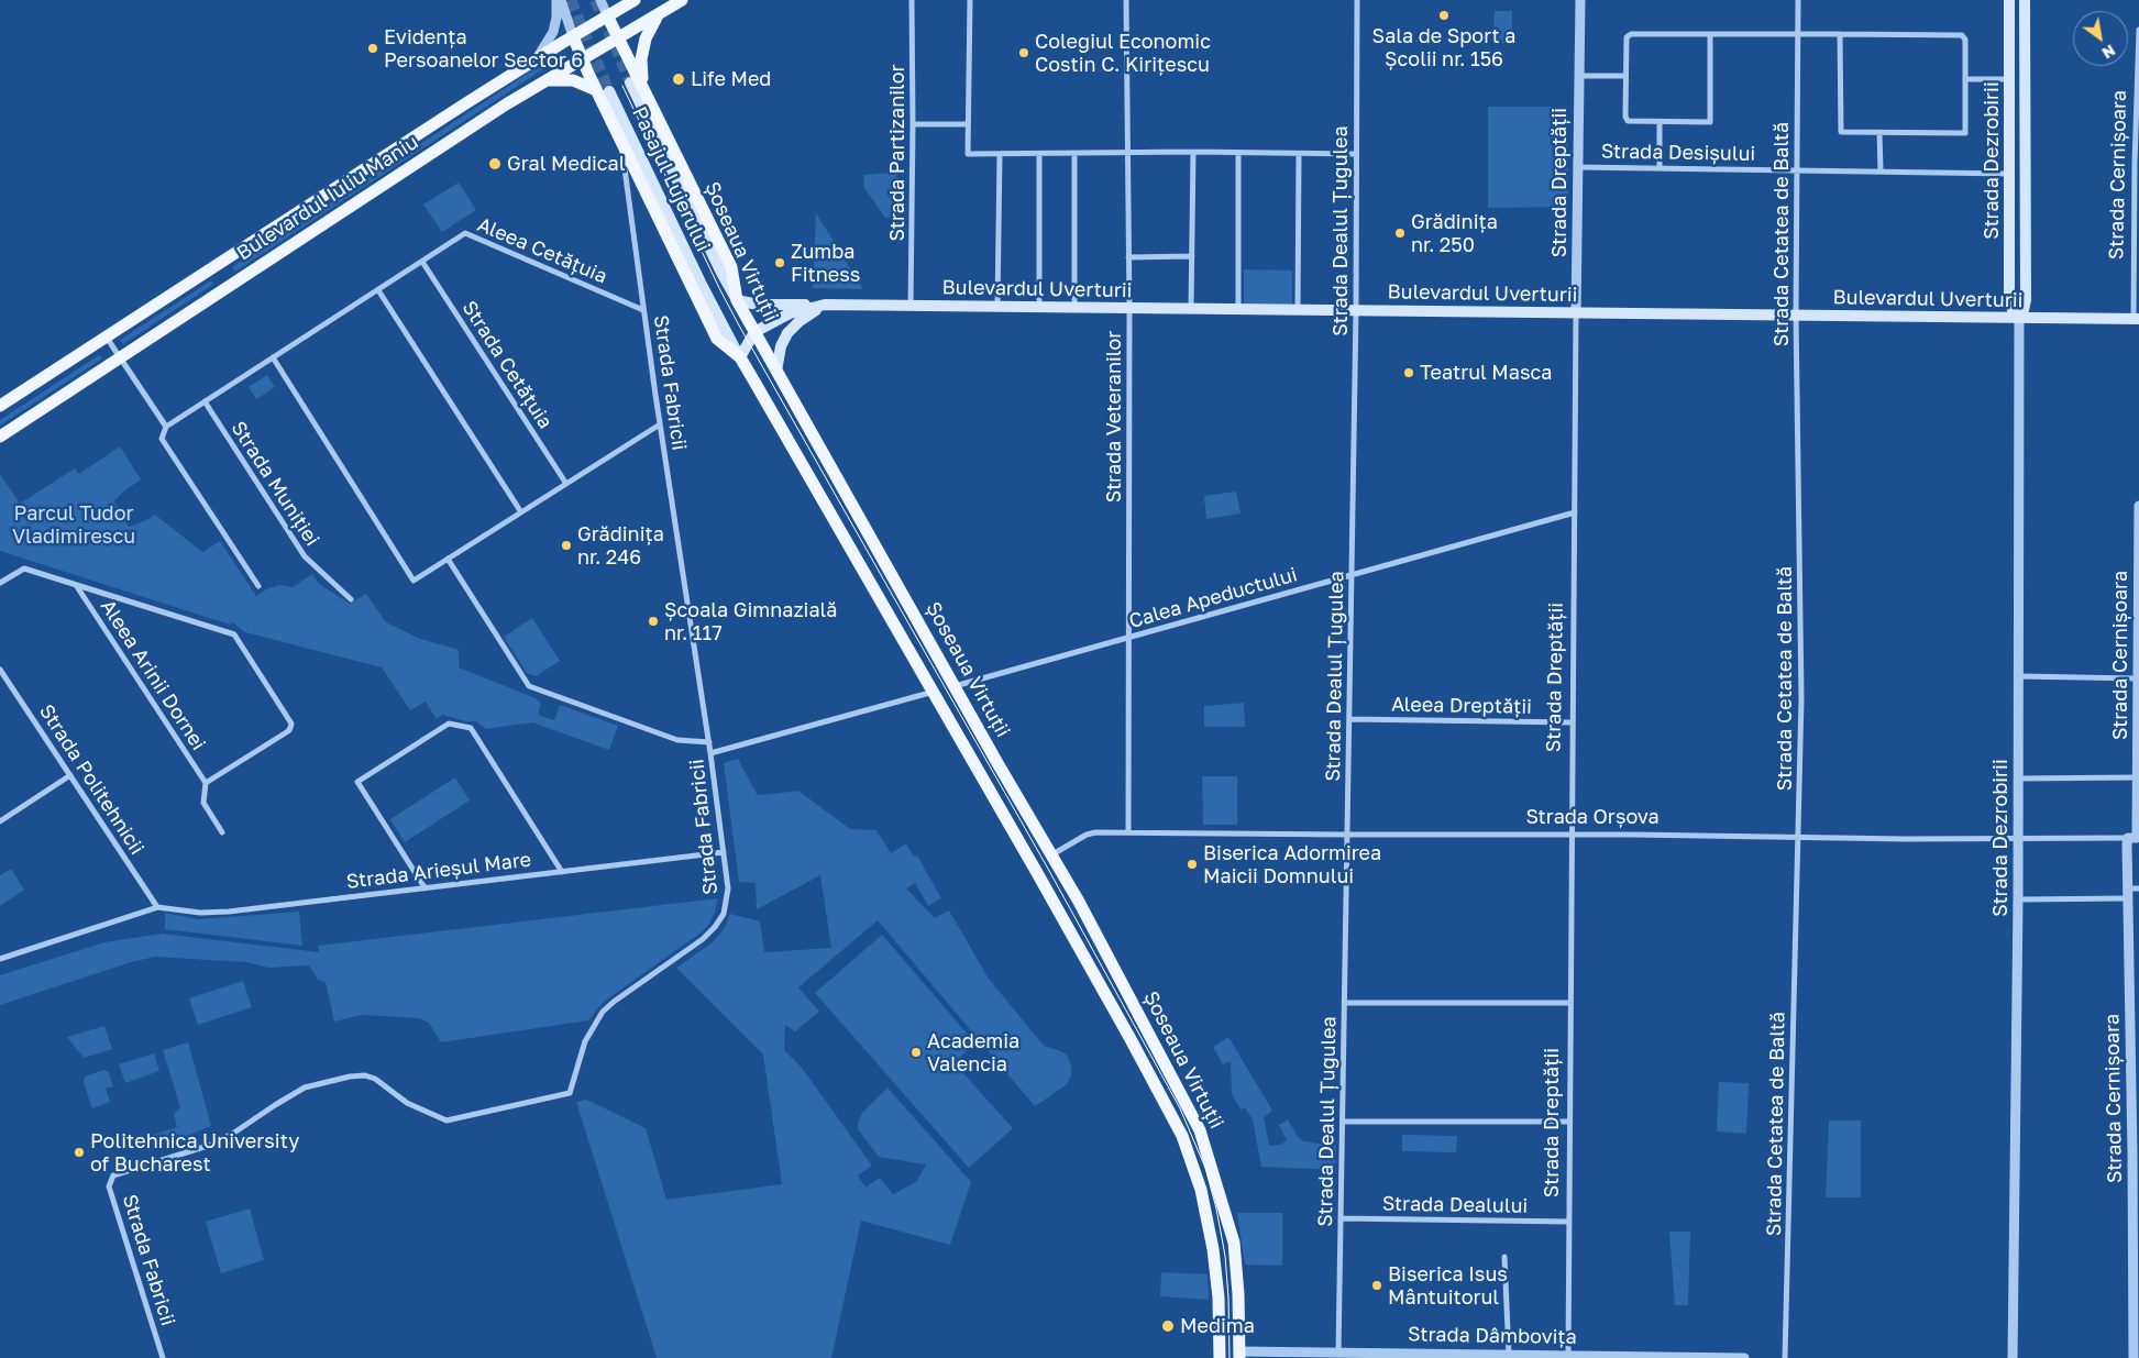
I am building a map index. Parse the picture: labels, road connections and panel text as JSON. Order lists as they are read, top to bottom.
{
  "streets": {
    "main road": [
      "Strada Dezrobirii",
      "Pasajul Lujerului",
      "Bulevardul Iuliu Maniu",
      "Șoseaua Virtuții",
      "Bulevardul Uverturii"
    ],
    "street": [
      "Strada Partizanilor",
      "Strada Desișului",
      "Strada Cernișoara",
      "Strada Dreptății",
      "Strada Dealul Țugulea",
      "Strada Cetatea de Baltă",
      "Aleea Cetățuia",
      "Strada Cetățuia",
      "Strada Fabricii",
      "Strada Veteranilor",
      "Strada Muniției",
      "Calea Apeductului",
      "Aleea Arinii Dornei",
      "Aleea Dreptății",
      "Strada Politehnicii",
      "Strada Orșova",
      "Strada Arieșul Mare",
      "Strada Dealului",
      "Strada Dâmbovița"
    ]
  },
  "crossings": [
    ["Strada Partizanilor", "Bulevardul Uverturii"],
    ["Strada Desișului", "Strada Dezrobirii"],
    ["Strada Desișului", "Strada Dreptății"],
    ["Strada Desișului", "Strada Cetatea de Baltă"],
    ["Strada Dezrobirii", "Bulevardul Uverturii"],
    ["Strada Dezrobirii", "Strada Orșova"],
    ["Strada Cernișoara", "Bulevardul Uverturii"],
    ["Strada Cernișoara", "Strada Orșova"],
    ["Pasajul Lujerului", "Șoseaua Virtuții"],
    ["Strada Dreptății", "Bulevardul Uverturii"],
    ["Strada Dreptății", "Calea Apeductului"],
    ["Strada Dreptății", "Aleea Dreptății"],
    ["Strada Dreptății", "Strada Orșova"],
    ["Strada Dreptății", "Strada Dealului"],
    ["Strada Dreptății", "Strada Dâmbovița"],
    ["Bulevardul Iuliu Maniu", "Șoseaua Virtuții"],
    ["Strada Dealul Țugulea", "Bulevardul Uverturii"],
    ["Strada Dealul Țugulea", "Calea Apeductului"],
    ["Strada Dealul Țugulea", "Aleea Dreptății"],
    ["Strada Dealul Țugulea", "Strada Orșova"],
    ["Strada Dealul Țugulea", "Strada Dealului"],
    ["Strada Dealul Țugulea", "Strada Dâmbovița"],
    ["Strada Cetatea de Baltă", "Bulevardul Uverturii"],
    ["Strada Cetatea de Baltă", "Strada Orșova"],
    ["Aleea Cetățuia", "Strada Cetățuia"],
    ["Aleea Cetățuia", "Strada Fabricii"],
    ["Aleea Cetățuia", "Strada Muniției"],
    ["Șoseaua Virtuții", "Bulevardul Uverturii"],
    ["Șoseaua Virtuții", "Strada Fabricii"],
    ["Șoseaua Virtuții", "Calea Apeductului"],
    ["Șoseaua Virtuții", "Strada Orșova"],
    ["Șoseaua Virtuții", "Strada Dâmbovița"],
    ["Bulevardul Uverturii", "Strada Veteranilor"],
    ["Strada Fabricii", "Strada Arieșul Mare"],
    ["Strada Veteranilor", "Calea Apeductului"],
    ["Strada Veteranilor", "Strada Orșova"],
    ["Strada Politehnicii", "Strada Arieșul Mare"]
  ],
  "parks": ["Parcul Tudor Vladimirescu"],
  "places": [
    "Sala de Sport a Școlii nr. 156",
    "Evidența Persoanelor Sector 6",
    "Colegiul Economic Costin C. Kirițescu",
    "Life Med",
    "Gral Medical",
    "Grădinița nr. 250",
    "Zumba Fitness",
    "Teatrul Masca",
    "Grădinița nr. 246",
    "Școala Gimnazială nr. 117",
    "Biserica Adormirea Maicii Domnului",
    "Academia Valencia",
    "Politehnica University of Bucharest",
    "Biserica Isus Mântuitorul",
    "Medima"
  ],
  "north": "bottom right"
}
